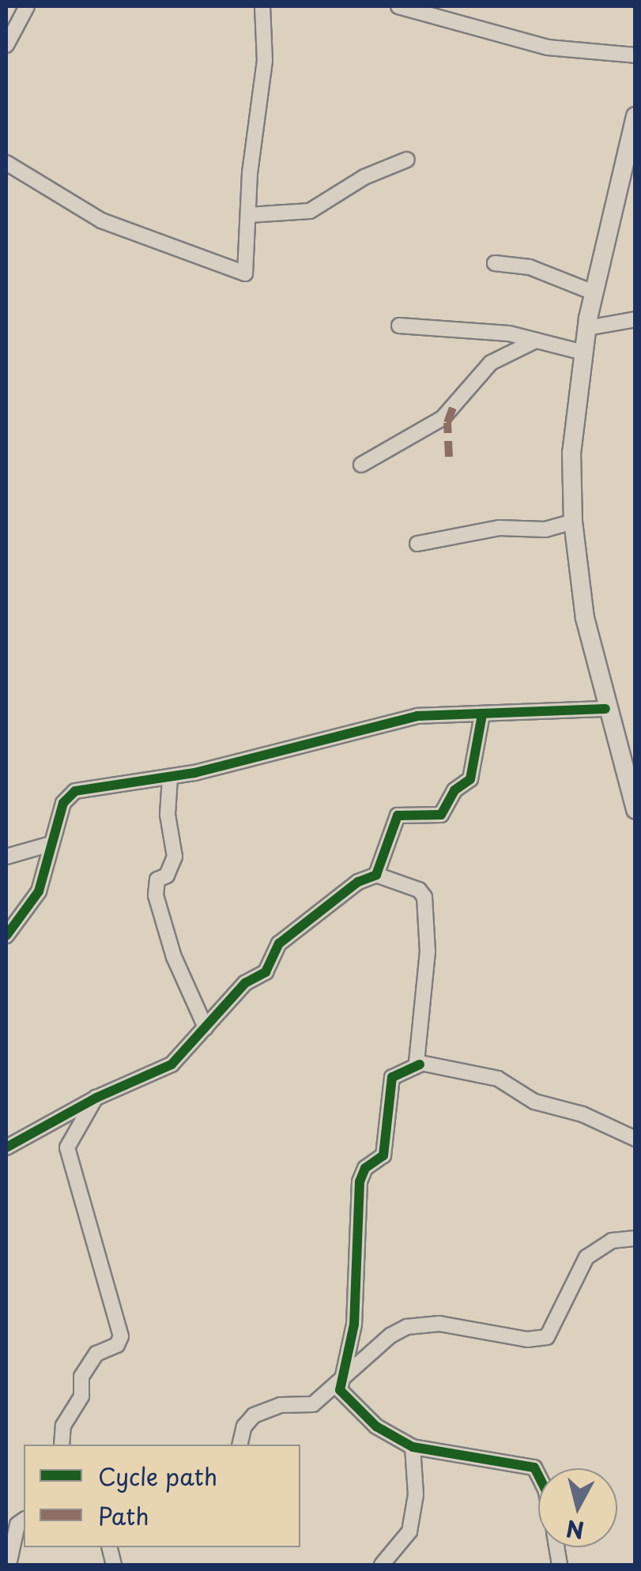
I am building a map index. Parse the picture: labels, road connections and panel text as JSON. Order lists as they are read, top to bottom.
{
  "legend": ["Cycle path", "Path"],
  "north": "bottom"
}
